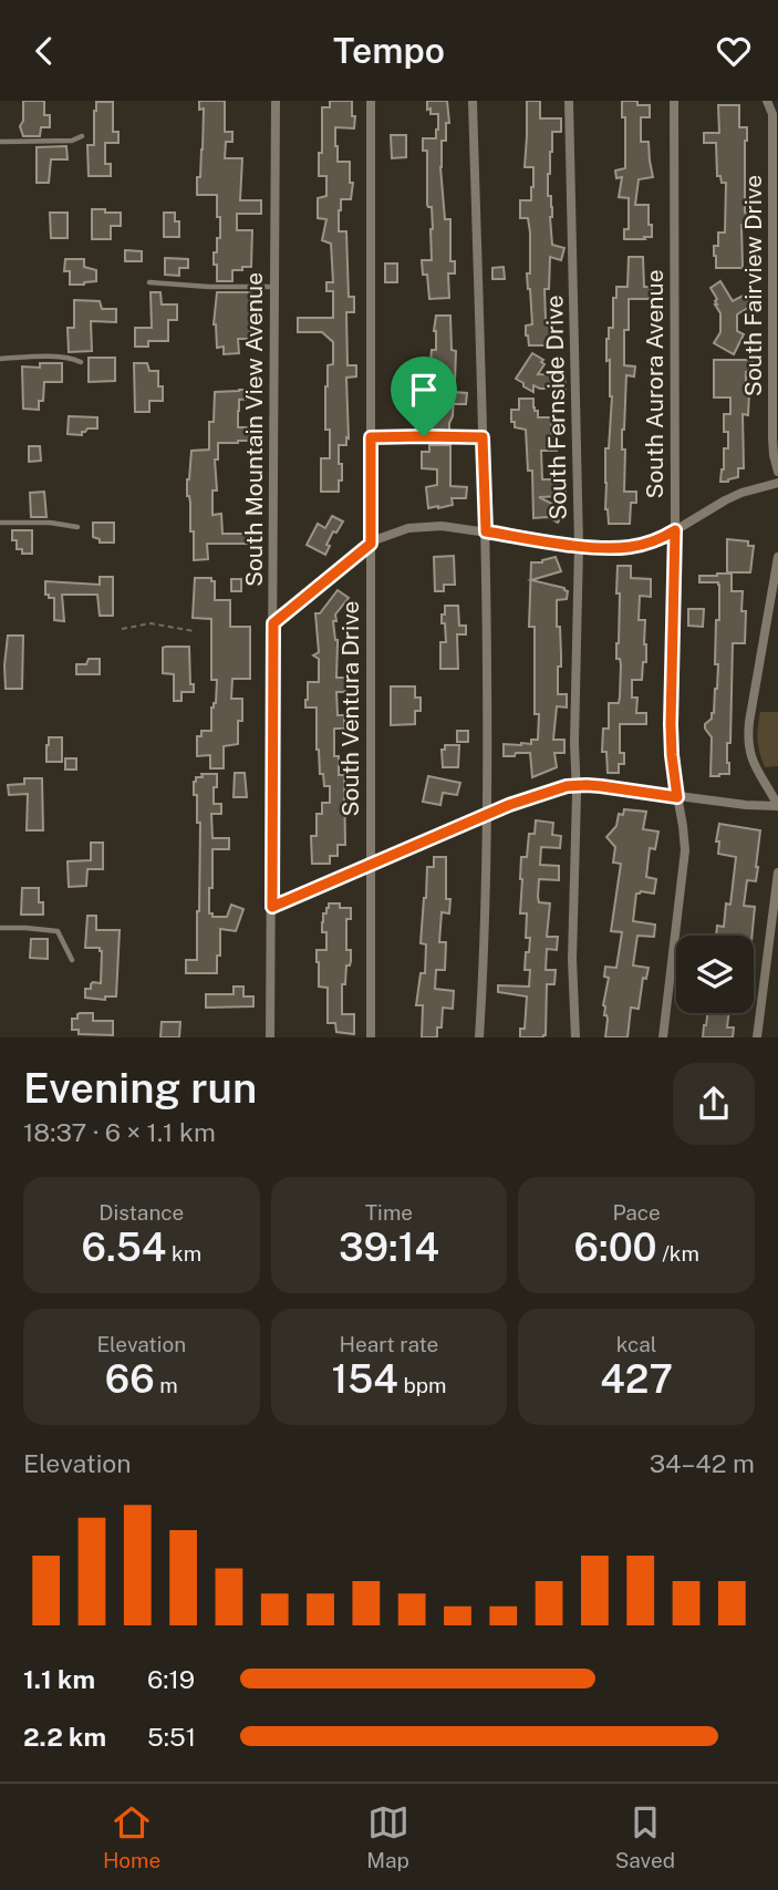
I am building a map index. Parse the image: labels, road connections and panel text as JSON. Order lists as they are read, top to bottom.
{
  "streets": {
    "street": [
      "South Fairview Drive",
      "South Aurora Avenue",
      "South Fernside Drive",
      "South Mountain View Avenue",
      "South Ventura Drive"
    ]
  },
  "page": {
    "header": "Tempo",
    "heading": ["Evening run", "18:37 · 6 × 1.1 km"],
    "stats": [
      ["Distance", "6.54 km"],
      ["Time", "39:14"],
      ["Pace", "6:00 /km"],
      ["Elevation", "66 m"],
      ["Heart rate", "154 bpm"],
      ["kcal", "427"]
    ],
    "chart": ["Elevation", "34–42 m"],
    "list": [
      {
        "name": "1.1 km",
        "note": "6:19"
      },
      {
        "name": "2.2 km",
        "note": "5:51"
      }
    ],
    "tabs": ["Home", "Map", "Saved"]
  }
}
